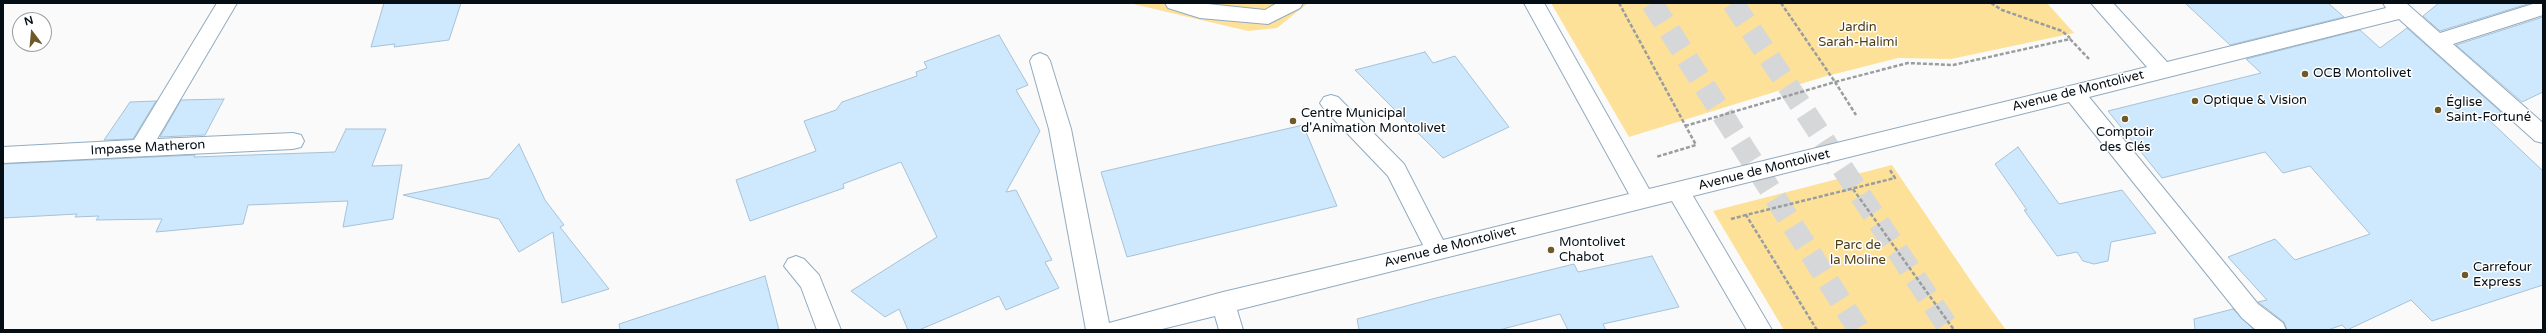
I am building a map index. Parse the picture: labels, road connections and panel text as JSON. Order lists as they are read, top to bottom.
{
  "streets": {
    "street": ["Avenue de Montolivet", "Impasse Matheron"]
  },
  "parks": ["Jardin Sarah-Halimi", "Parc de la Moline"],
  "places": [
    "OCB Montolivet",
    "Optique & Vision",
    "Église Saint-Fortuné",
    "Comptoir des Clés",
    "Centre Municipal d'Animation Montolivet",
    "Montolivet Chabot",
    "Carrefour Express"
  ],
  "north": "top"
}
